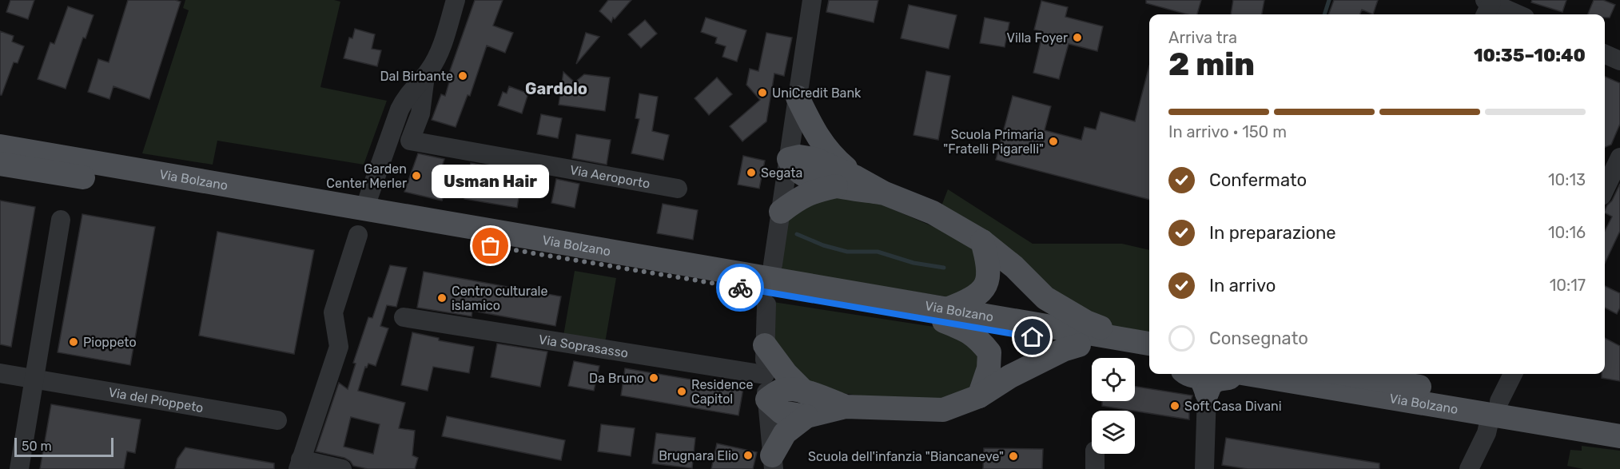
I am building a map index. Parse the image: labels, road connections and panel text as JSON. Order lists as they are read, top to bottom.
{
  "streets": {
    "main road": ["Via Bolzano"],
    "street": ["Via Aeroporto", "Via Soprasasso", "Via del Pioppeto"]
  },
  "districts": ["Gardolo"],
  "places": [
    "Villa Foyer",
    "Dal Birbante",
    "UniCredit Bank",
    "Scuola Primaria \"Fratelli Pigarelli\"",
    "Segata",
    "Garden Center Merler",
    "Usman Hair",
    "Centro culturale islamico",
    "Pioppeto",
    "Da Bruno",
    "Residence Capitol",
    "Soft Casa Divani",
    "Brugnara Elio",
    "Scuola dell'infanzia \"Biancaneve\""
  ],
  "scale_bar": "50 m",
  "page": {
    "heading": ["2 min", "Arriva tra", "10:35–10:40"],
    "bar": "In arrivo · 150 m",
    "list": [
      ["Confermato", "10:13"],
      ["In preparazione", "10:16"],
      ["In arrivo", "10:17"],
      "Consegnato"
    ],
    "bubble": "Usman Hair",
    "scale": "50 m"
  }
}
